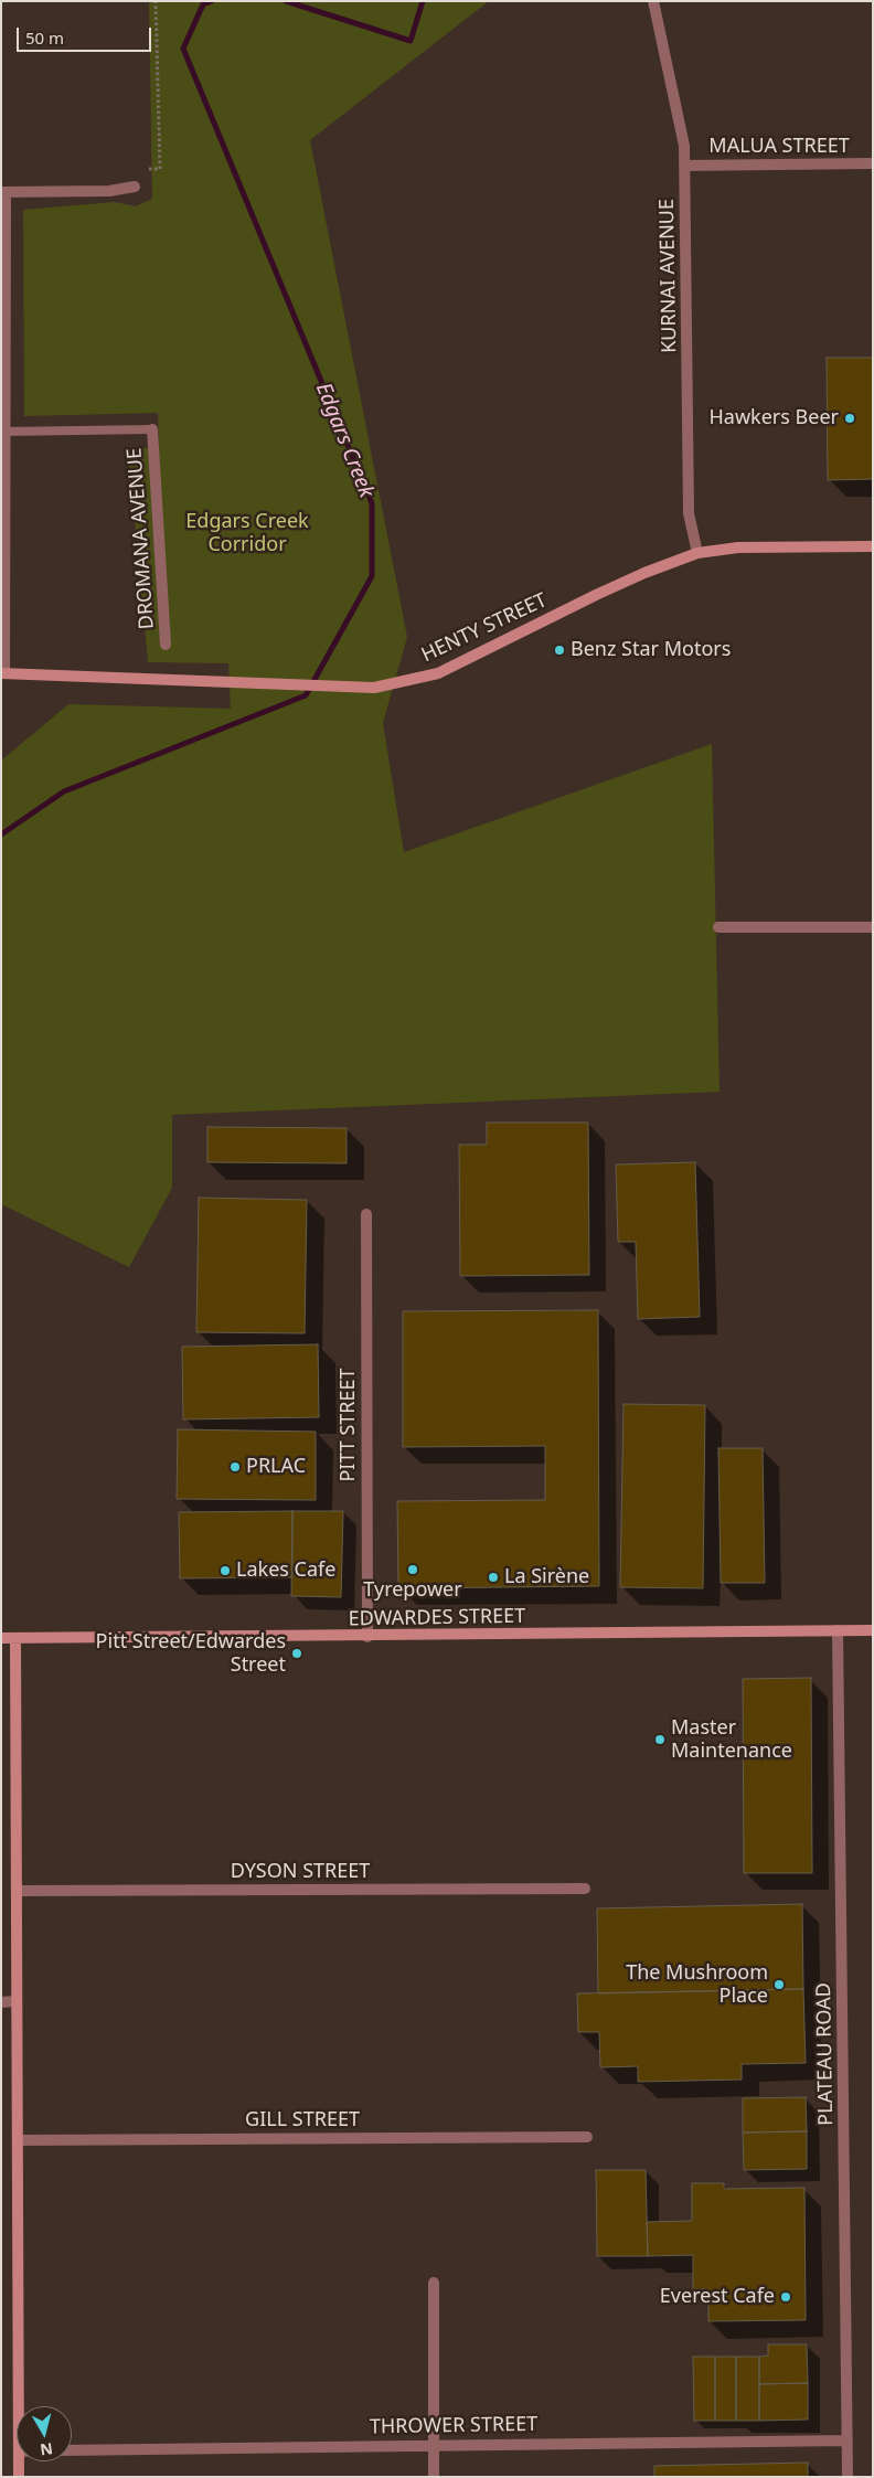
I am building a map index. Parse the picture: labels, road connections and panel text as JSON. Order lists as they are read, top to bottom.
{
  "streets": {
    "street": [
      "MALUA STREET",
      "KURNAI AVENUE",
      "DROMANA AVENUE",
      "HENTY STREET",
      "PITT STREET",
      "EDWARDES STREET",
      "DYSON STREET",
      "PLATEAU ROAD",
      "GILL STREET",
      "THROWER STREET"
    ]
  },
  "crossings": [
    ["MALUA STREET", "KURNAI AVENUE"],
    ["KURNAI AVENUE", "HENTY STREET"],
    ["PITT STREET", "EDWARDES STREET"],
    ["EDWARDES STREET", "PLATEAU ROAD"],
    ["PLATEAU ROAD", "THROWER STREET"]
  ],
  "water": ["Edgars Creek"],
  "parks": ["Edgars Creek Corridor"],
  "places": [
    "Hawkers Beer",
    "Benz Star Motors",
    "PRLAC",
    "Tyrepower",
    "Lakes Cafe",
    "La Sirène",
    "Pitt Street/Edwardes Street",
    "Master Maintenance",
    "The Mushroom Place",
    "Everest Cafe"
  ],
  "scale_bar": "50 m",
  "north": "bottom"
}
